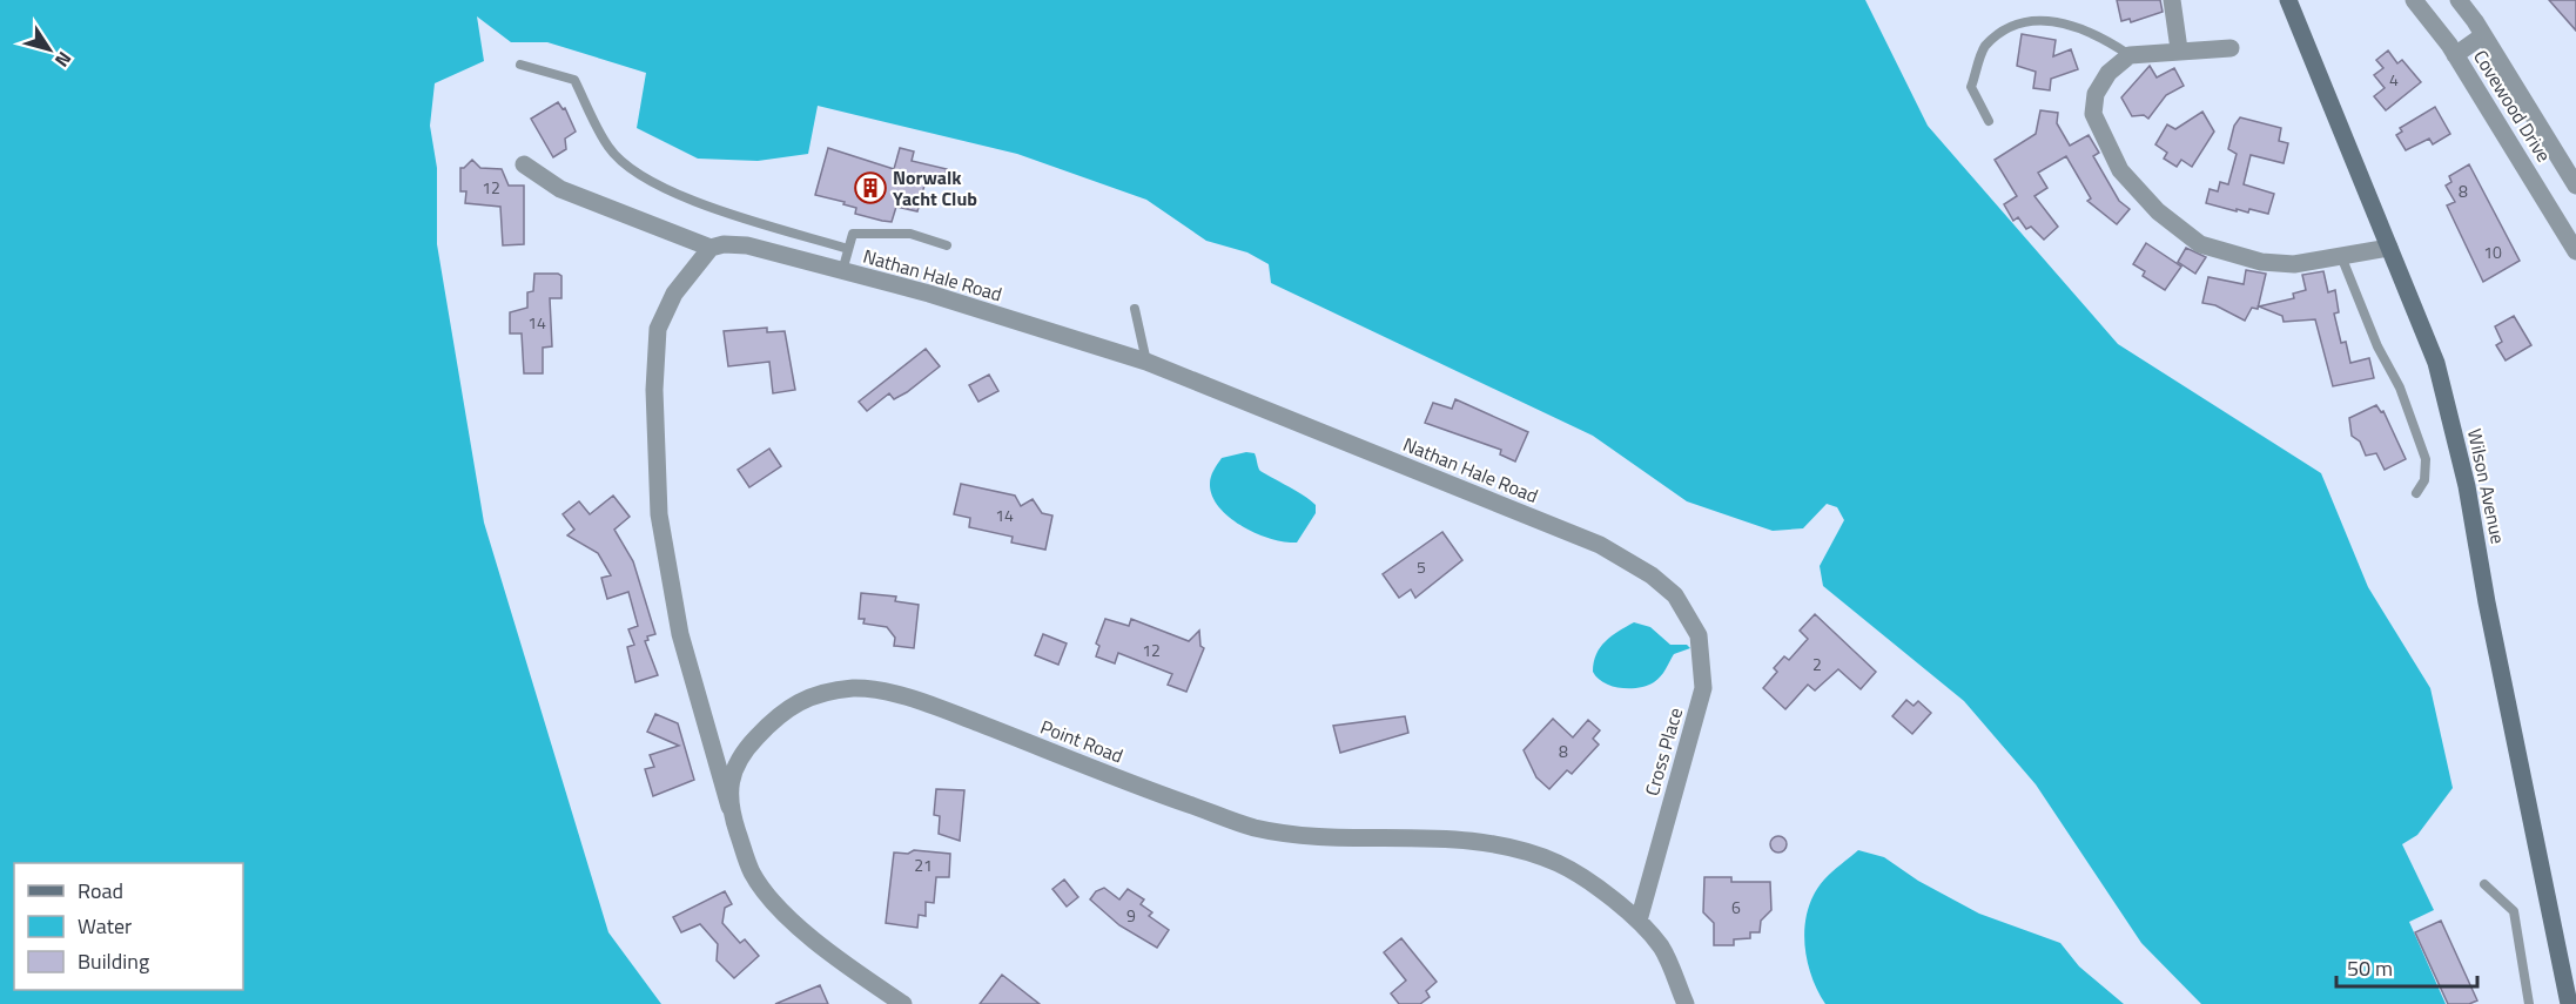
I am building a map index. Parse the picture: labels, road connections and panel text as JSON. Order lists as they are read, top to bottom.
{
  "streets": {
    "main road": ["Wilson Avenue"],
    "street": [
      "Covewood Drive",
      "Nathan Hale Road",
      "Point Road",
      "Cross Place"
    ]
  },
  "crossings": [
    ["Nathan Hale Road", "Cross Place"],
    ["Point Road", "Cross Place"]
  ],
  "places": {
    "building": ["Norwalk Yacht Club"]
  },
  "house_numbers": [
    "4",
    "12",
    "8",
    "10",
    "14",
    "14",
    "5",
    "12",
    "2",
    "8",
    "21",
    "6",
    "9"
  ],
  "legend": ["Road", "Water", "Building"],
  "scale_bar": "50 m",
  "north": "bottom right"
}
